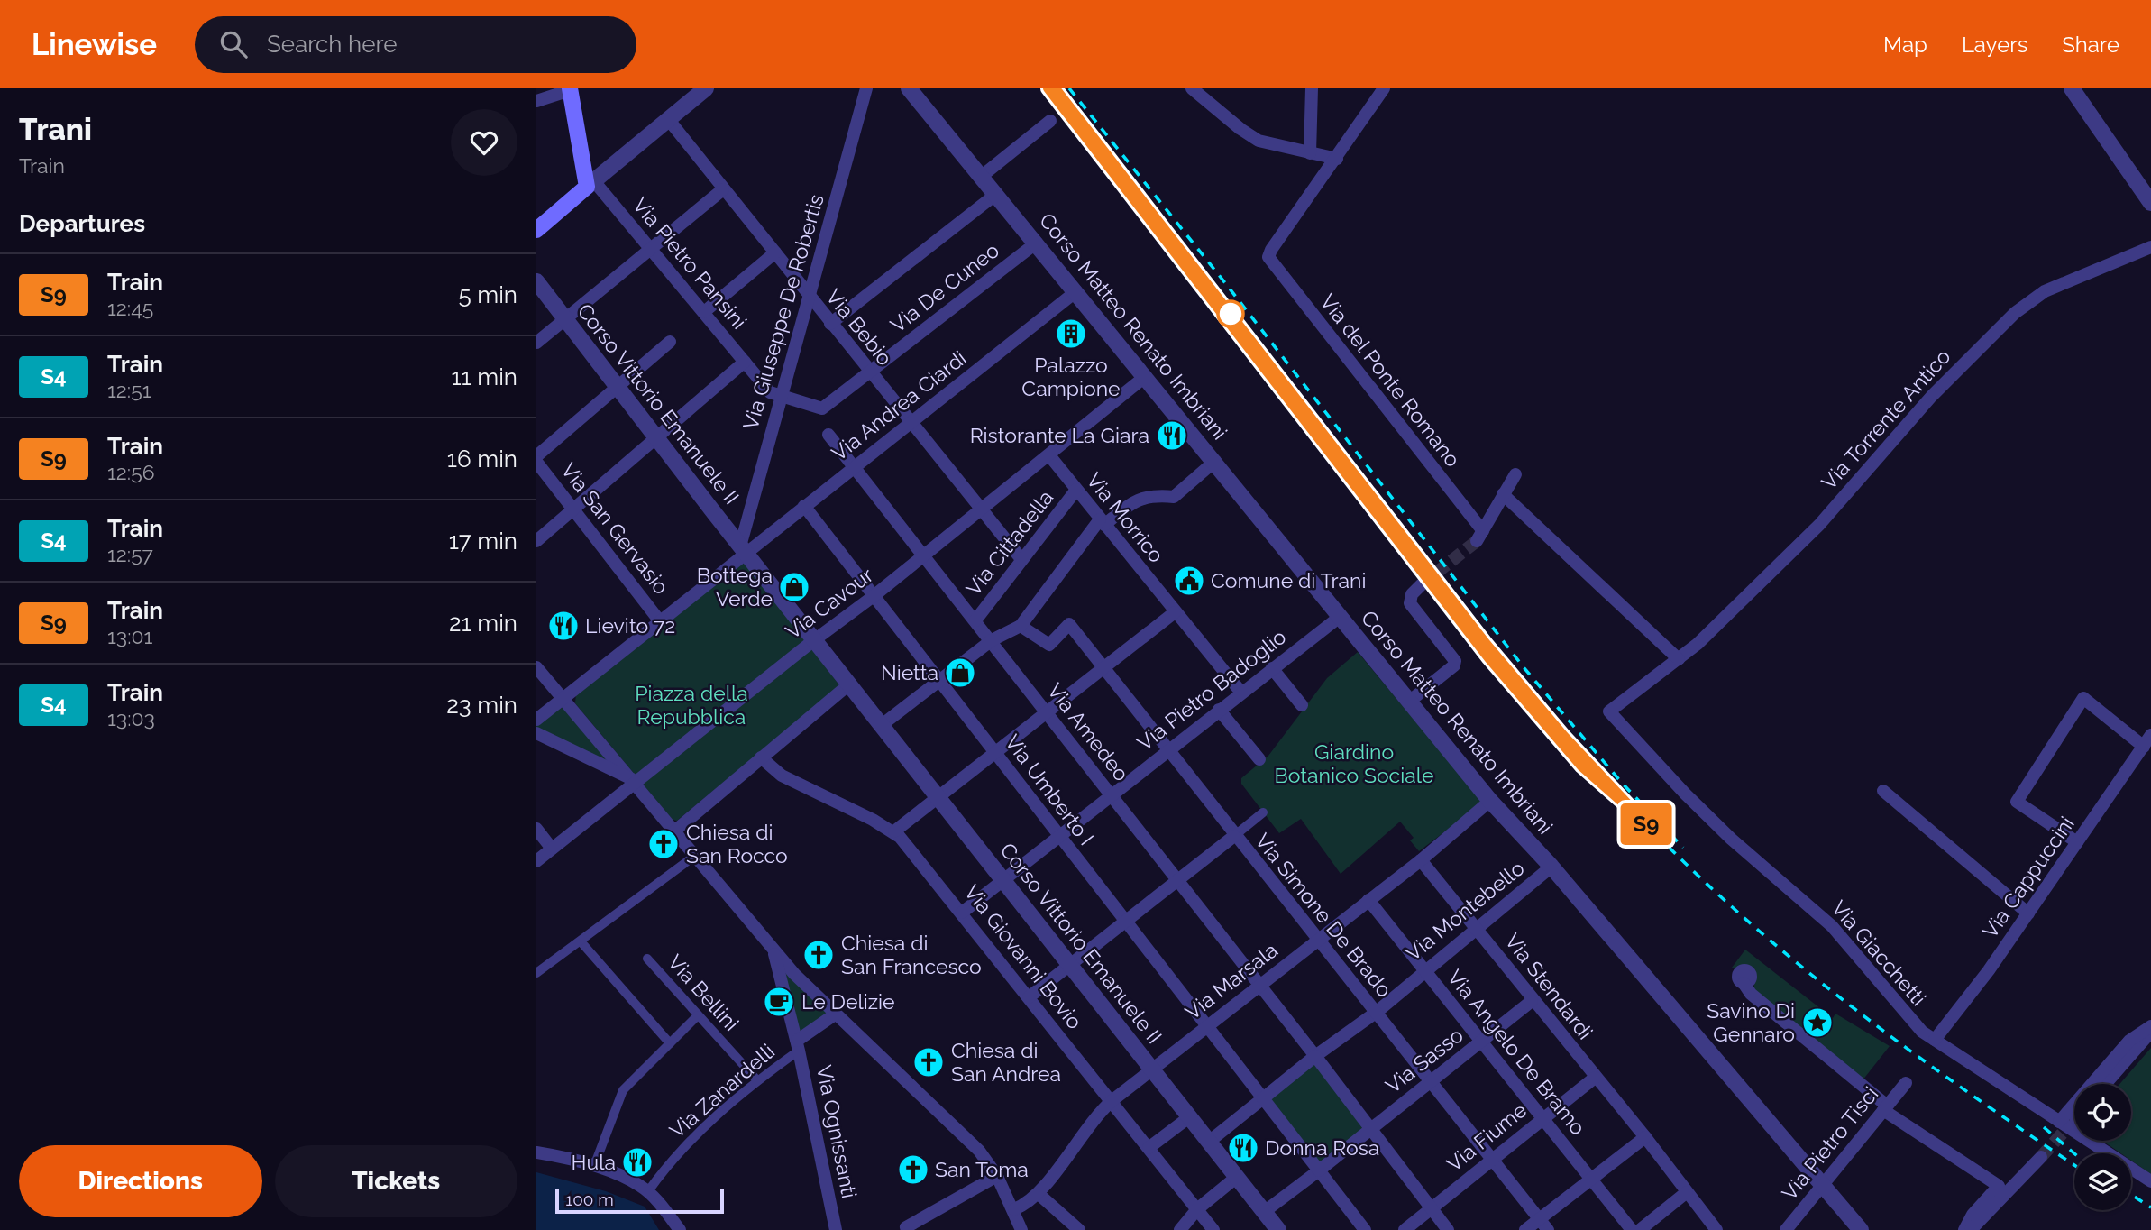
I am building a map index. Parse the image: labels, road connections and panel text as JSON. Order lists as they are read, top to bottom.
{
  "streets": {
    "street": [
      "Via Pietro Pansini",
      "Via De Cuneo",
      "Via Giuseppe De Robertis",
      "Corso Matteo Renato Imbriani",
      "Via Bebio",
      "Via del Ponte Romano",
      "Corso Vittorio Emanuele II",
      "Via Andrea Ciardi",
      "Via Torrente Antico",
      "Via Morrico",
      "Via San Gervasio",
      "Via Cittadella",
      "Via Cavour",
      "Via Pietro Badoglio",
      "Via Amedeo",
      "Via Umberto I",
      "Via Cappuccini",
      "Via Montebello",
      "Via Simone De Brado",
      "Via Giacchetti",
      "Via Giovanni Bovio",
      "Via Marsala",
      "Via Stendardi",
      "Via Bellini",
      "Via Angelo De Bramo",
      "Via Sasso",
      "Via Zanardelli",
      "Via Ognissanti",
      "Via Fiume",
      "Via Pietro Tisci"
    ]
  },
  "crossings": [
    ["Via Pietro Pansini", "Via De Cuneo"],
    ["Via Pietro Pansini", "Via Giuseppe De Robertis"],
    ["Via De Cuneo", "Via Giuseppe De Robertis"],
    ["Via De Cuneo", "Corso Matteo Renato Imbriani"],
    ["Via De Cuneo", "Via Bebio"],
    ["Via Giuseppe De Robertis", "Via Bebio"],
    ["Via Giuseppe De Robertis", "Corso Vittorio Emanuele II"],
    ["Via Giuseppe De Robertis", "Via Andrea Ciardi"],
    ["Corso Matteo Renato Imbriani", "Via Andrea Ciardi"],
    ["Corso Matteo Renato Imbriani", "Via Cavour"],
    ["Corso Matteo Renato Imbriani", "Via Pietro Badoglio"],
    ["Corso Matteo Renato Imbriani", "Via Montebello"],
    ["Corso Matteo Renato Imbriani", "Via Marsala"],
    ["Corso Matteo Renato Imbriani", "Via Pietro Tisci"],
    ["Via Bebio", "Via Andrea Ciardi"],
    ["Via Bebio", "Via Cittadella"],
    ["Via Bebio", "Via Cavour"],
    ["Corso Vittorio Emanuele II", "Via Andrea Ciardi"],
    ["Corso Vittorio Emanuele II", "Via Pietro Badoglio"],
    ["Corso Vittorio Emanuele II", "Via Marsala"],
    ["Via Andrea Ciardi", "Via Amedeo"],
    ["Via Andrea Ciardi", "Via Umberto I"],
    ["Via Torrente Antico", "Via Giacchetti"],
    ["Via Morrico", "Via Cittadella"],
    ["Via Morrico", "Via Cavour"],
    ["Via Morrico", "Via Pietro Badoglio"],
    ["Via Cittadella", "Via Amedeo"],
    ["Via Cavour", "Via Amedeo"],
    ["Via Cavour", "Via Umberto I"],
    ["Via Pietro Badoglio", "Via Amedeo"],
    ["Via Pietro Badoglio", "Via Umberto I"],
    ["Via Pietro Badoglio", "Via Simone De Brado"],
    ["Via Pietro Badoglio", "Via Giovanni Bovio"],
    ["Via Amedeo", "Via Montebello"],
    ["Via Amedeo", "Via Marsala"],
    ["Via Amedeo", "Via Sasso"],
    ["Via Umberto I", "Via Montebello"],
    ["Via Umberto I", "Via Marsala"],
    ["Via Umberto I", "Via Sasso"],
    ["Via Cappuccini", "Via Giacchetti"],
    ["Via Montebello", "Via Simone De Brado"],
    ["Via Montebello", "Via Stendardi"],
    ["Via Montebello", "Via Angelo De Bramo"],
    ["Via Simone De Brado", "Via Marsala"],
    ["Via Simone De Brado", "Via Sasso"],
    ["Via Simone De Brado", "Via Fiume"],
    ["Via Giovanni Bovio", "Via Marsala"],
    ["Via Marsala", "Via Stendardi"],
    ["Via Marsala", "Via Angelo De Bramo"],
    ["Via Stendardi", "Via Sasso"],
    ["Via Stendardi", "Via Fiume"],
    ["Via Bellini", "Via Zanardelli"],
    ["Via Angelo De Bramo", "Via Sasso"],
    ["Via Angelo De Bramo", "Via Fiume"],
    ["Via Zanardelli", "Via Ognissanti"]
  ],
  "parks": ["Piazza della Repubblica", "Giardino Botanico Sociale"],
  "places": {
    "building": ["Palazzo Campione"],
    "restaurant": [
      "Ristorante La Giara",
      "Lievito 72",
      "Donna Rosa",
      "Hula"
    ],
    "public building": ["Comune di Trani"],
    "shop": ["Bottega Verde", "Nietta"],
    "church": [
      "Chiesa di San Rocco",
      "Chiesa di San Francesco",
      "Chiesa di San Andrea",
      "San Toma"
    ],
    "cafe": ["Le Delizie"],
    "place": ["Savino Di Gennaro"]
  },
  "scale_bar": "100 m",
  "page": {
    "header": "Linewise",
    "search": "Search here",
    "nav": ["Map", "Layers", "Share"],
    "heading": [
      ["Trani", "Train"],
      "Departures"
    ],
    "on_map": "S9",
    "list": [
      {
        "mark": "S9",
        "name": "Train",
        "note": "12:45",
        "value": "5 min"
      },
      {
        "mark": "S4",
        "name": "Train",
        "note": "12:51",
        "value": "11 min"
      },
      {
        "mark": "S9",
        "name": "Train",
        "note": "12:56",
        "value": "16 min"
      },
      {
        "mark": "S4",
        "name": "Train",
        "note": "12:57",
        "value": "17 min"
      },
      {
        "mark": "S9",
        "name": "Train",
        "note": "13:01",
        "value": "21 min"
      },
      {
        "mark": "S4",
        "name": "Train",
        "note": "13:03",
        "value": "23 min"
      }
    ],
    "buttons": ["Directions", "Tickets"],
    "scale": "100 m"
  }
}
